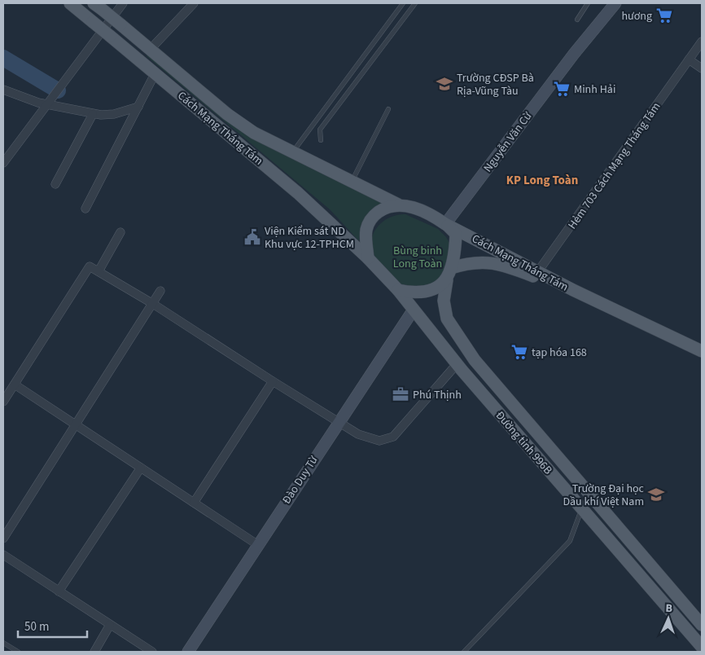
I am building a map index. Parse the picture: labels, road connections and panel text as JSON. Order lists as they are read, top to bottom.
{
  "streets": {
    "main road": ["Cách Mạng Tháng Tám", "Đường tỉnh 996B"],
    "street": ["Nguyễn Văn Cừ", "Hẻm 703 Cách Mạng Tháng Tám", "Đào Duy Từ"]
  },
  "crossings": [
    ["Cách Mạng Tháng Tám", "Nguyễn Văn Cừ"],
    ["Cách Mạng Tháng Tám", "Hẻm 703 Cách Mạng Tháng Tám"],
    ["Cách Mạng Tháng Tám", "Đường tỉnh 996B"],
    ["Nguyễn Văn Cừ", "Đường tỉnh 996B"],
    ["Đường tỉnh 996B", "Đào Duy Từ"]
  ],
  "districts": ["KP Long Toàn"],
  "parks": ["Bùng binh Long Toàn"],
  "places": {
    "supermarket": ["hương", "Minh Hải", "tạp hóa 168"],
    "school or university": ["Trường CĐSP Bà Rịa-Vũng Tàu", "Trường Đại học Dầu khí Việt Nam"],
    "public building": ["Viện Kiểm sát ND Khu vực 12-TPHCM"],
    "office": ["Phú Thịnh"]
  },
  "scale_bar": "50 m",
  "north": "top"
}
